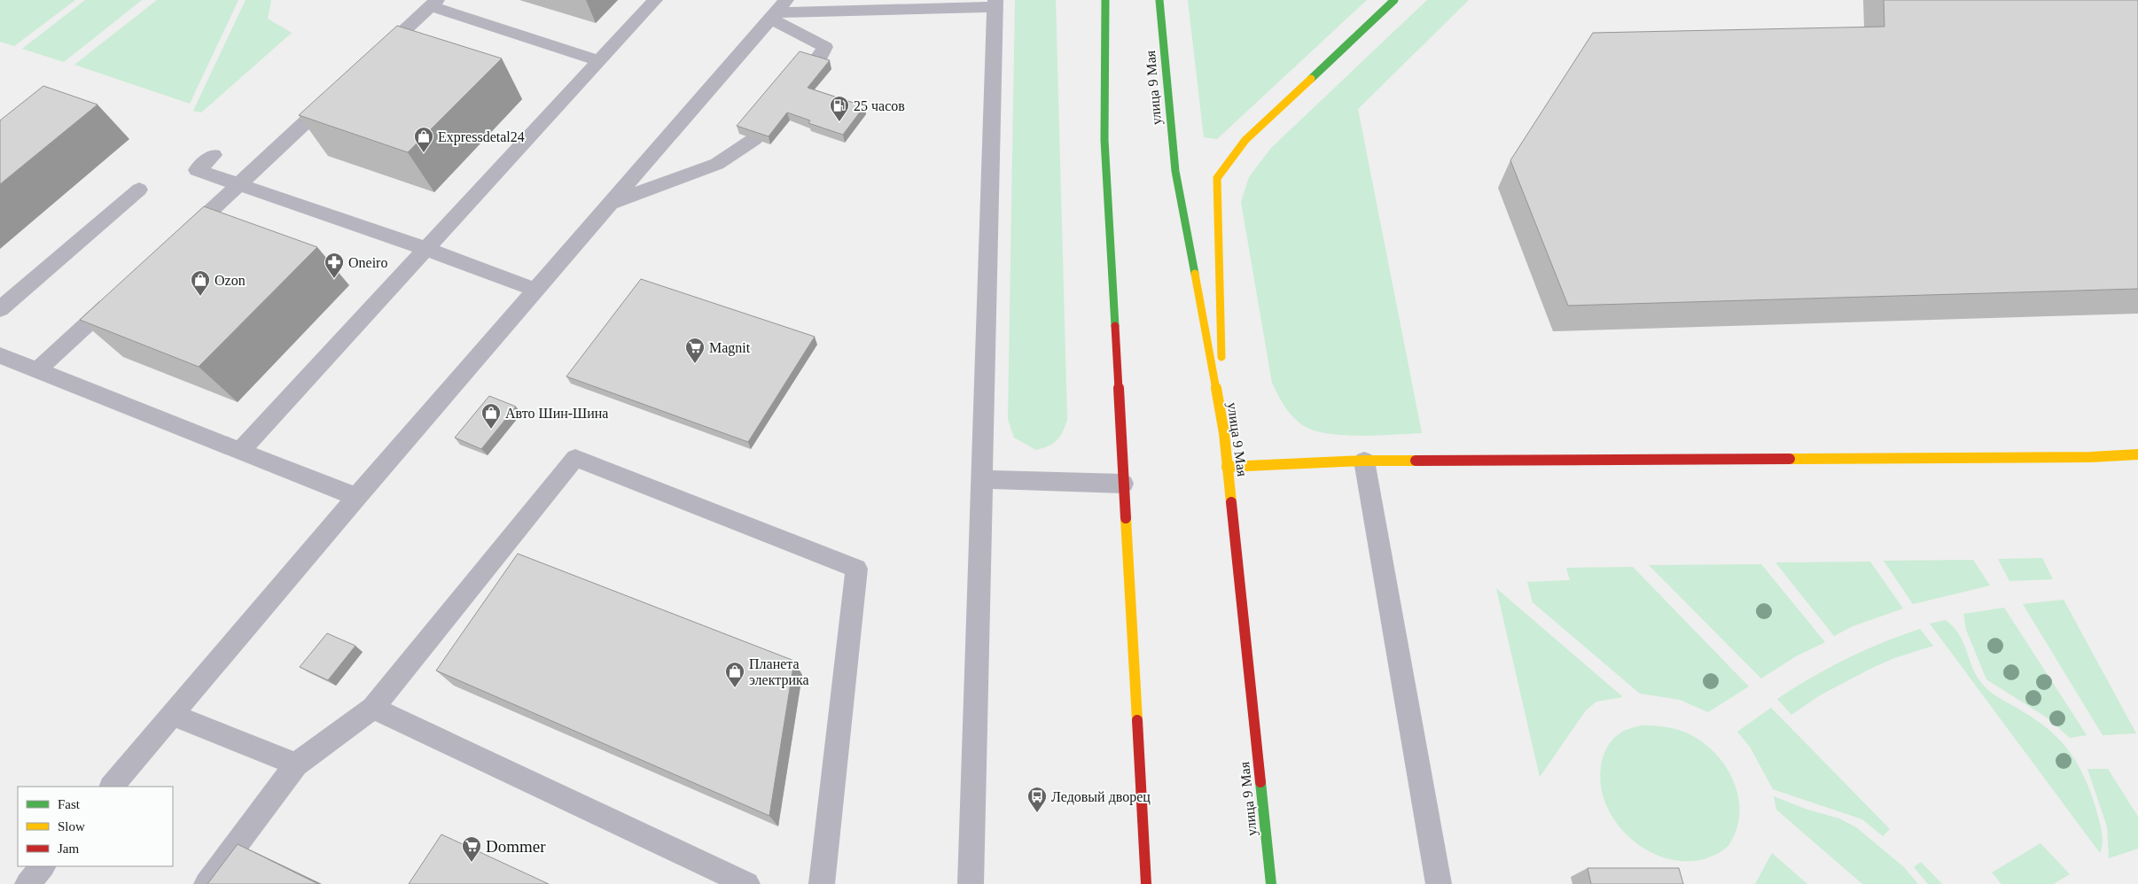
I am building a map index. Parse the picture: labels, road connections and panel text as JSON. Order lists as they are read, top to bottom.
{
  "streets": {
    "main road": ["улица 9 Мая"]
  },
  "places": {
    "fuel station": ["25 часов"],
    "shop": [
      "Expressdetal24",
      "Ozon",
      "Авто Шин-Шина",
      "Планета электрика"
    ],
    "pharmacy": ["Oneiro"],
    "supermarket": ["Magnit", "Dommer"],
    "bus stop": ["Ледовый дворец"]
  },
  "legend": ["Fast", "Slow", "Jam"]
}
